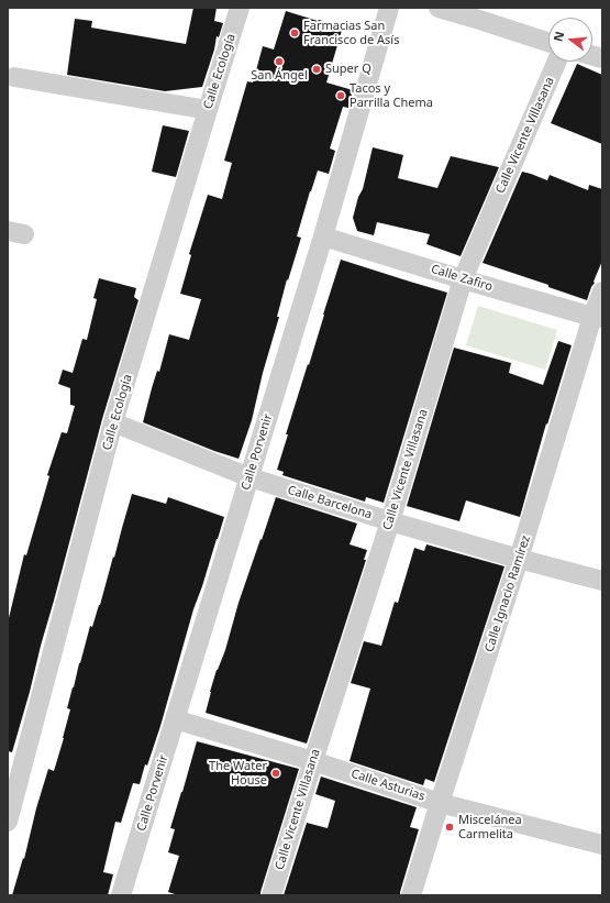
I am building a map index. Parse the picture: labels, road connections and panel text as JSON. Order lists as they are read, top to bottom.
{
  "streets": {
    "street": [
      "Calle Ecología",
      "Calle Vicente Villasana",
      "Calle Zafiro",
      "Calle Porvenir",
      "Calle Barcelona",
      "Calle Ignacio Ramírez",
      "Calle Asturias"
    ]
  },
  "crossings": [
    ["Calle Ecología", "Calle Barcelona"],
    ["Calle Vicente Villasana", "Calle Zafiro"],
    ["Calle Vicente Villasana", "Calle Barcelona"],
    ["Calle Vicente Villasana", "Calle Asturias"],
    ["Calle Zafiro", "Calle Porvenir"],
    ["Calle Zafiro", "Calle Ignacio Ramírez"],
    ["Calle Porvenir", "Calle Barcelona"],
    ["Calle Porvenir", "Calle Asturias"],
    ["Calle Barcelona", "Calle Ignacio Ramírez"],
    ["Calle Ignacio Ramírez", "Calle Asturias"]
  ],
  "places": [
    "Farmacias San Francisco de Asís",
    "San Ángel",
    "Super Q",
    "Tacos y Parrilla Chema",
    "The Water House",
    "Miscelánea Carmelita"
  ],
  "north": "left"
}
